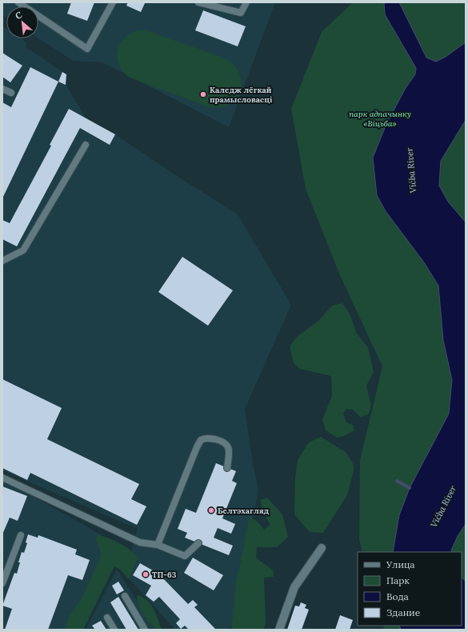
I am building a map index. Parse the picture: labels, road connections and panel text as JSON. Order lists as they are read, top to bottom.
{
  "water": ["Vićba River"],
  "parks": ["парк адпачынку «Віцьба»"],
  "places": ["Каледж лёгкай прамысловасці", "Белтэхагляд", "ТП-63"],
  "legend": [
    "Улица",
    "Парк",
    "Вода",
    "Здание"
  ],
  "north": "top left"
}
